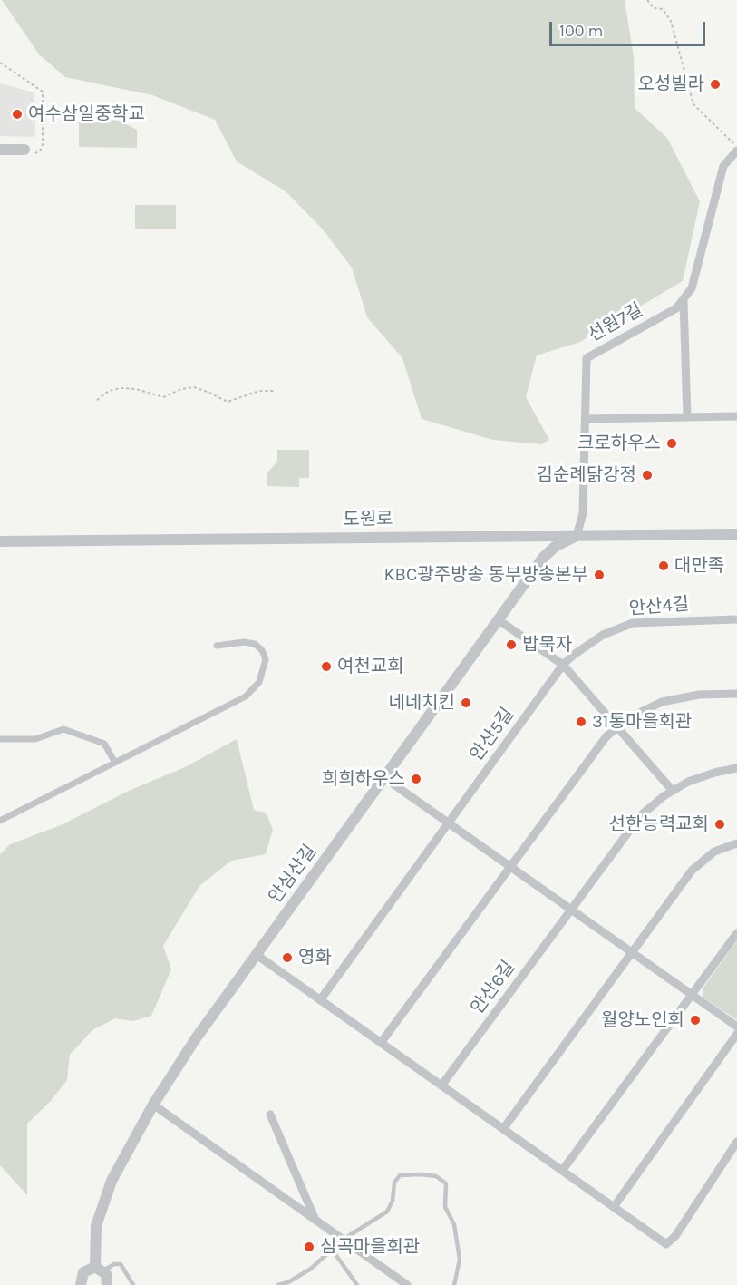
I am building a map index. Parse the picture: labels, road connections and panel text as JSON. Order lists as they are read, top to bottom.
{
  "streets": {
    "street": [
      "선원7길",
      "도원로",
      "안산4길",
      "안산5길",
      "안심산길",
      "안산6길"
    ]
  },
  "crossings": [
    ["선원7길", "도원로"],
    ["선원7길", "안심산길"],
    ["도원로", "안심산길"],
    ["안산4길", "안산5길"]
  ],
  "places": [
    "오성빌라",
    "여수삼일중학교",
    "크로하우스",
    "김순례닭강정",
    "대만족",
    "KBC광주방송 동부방송본부",
    "밥묵자",
    "여천교회",
    "네네치킨",
    "31통마을회관",
    "희희하우스",
    "선한능력교회",
    "영화",
    "월양노인회",
    "심곡마을회관"
  ],
  "scale_bar": "100 m"
}
